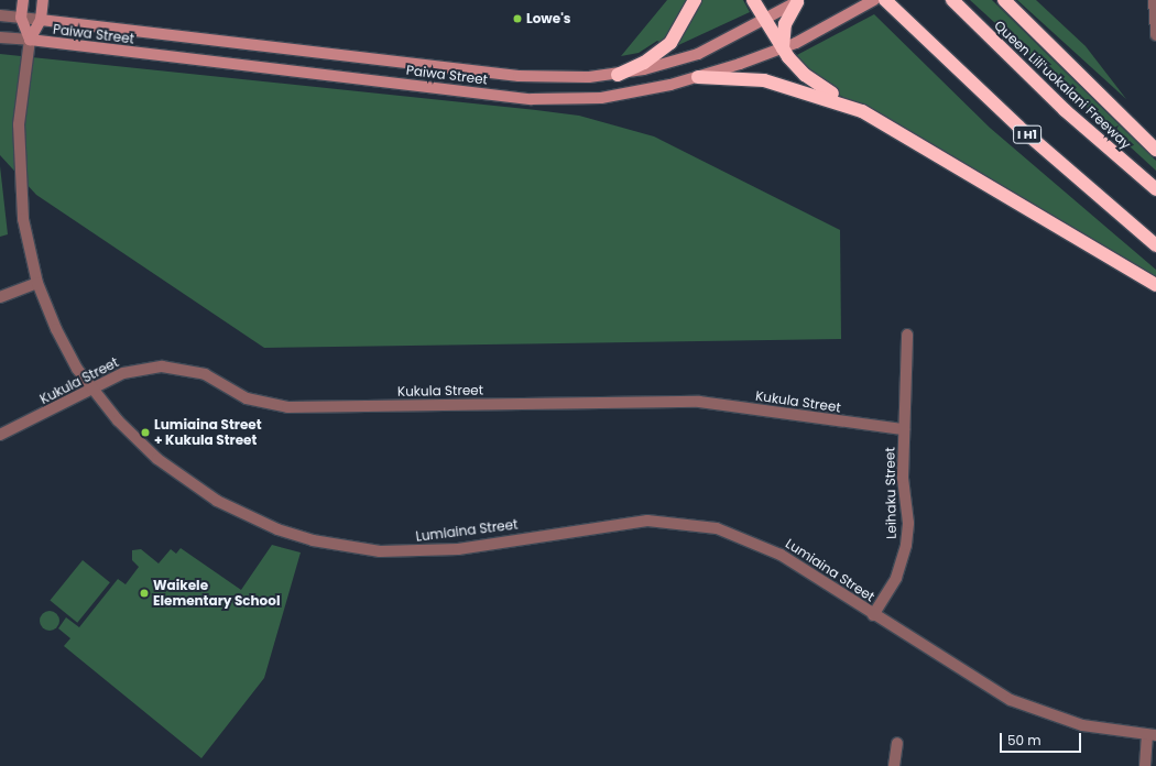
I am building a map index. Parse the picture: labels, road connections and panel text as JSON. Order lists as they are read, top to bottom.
{
  "streets": {
    "highway": ["Queen Liliʻuokalani Freeway", "I H1"],
    "main road": ["Paiwa Street", "Lumiaina Street"],
    "street": ["Kukula Street", "Leihaku Street"]
  },
  "crossings": [
    ["Paiwa Street", "Lumiaina Street"],
    ["Kukula Street", "Leihaku Street"],
    ["Kukula Street", "Lumiaina Street"],
    ["Leihaku Street", "Lumiaina Street"]
  ],
  "places": ["Lowe's", "Lumiaina Street + Kukula Street", "Waikele Elementary School"],
  "scale_bar": "50 m"
}
